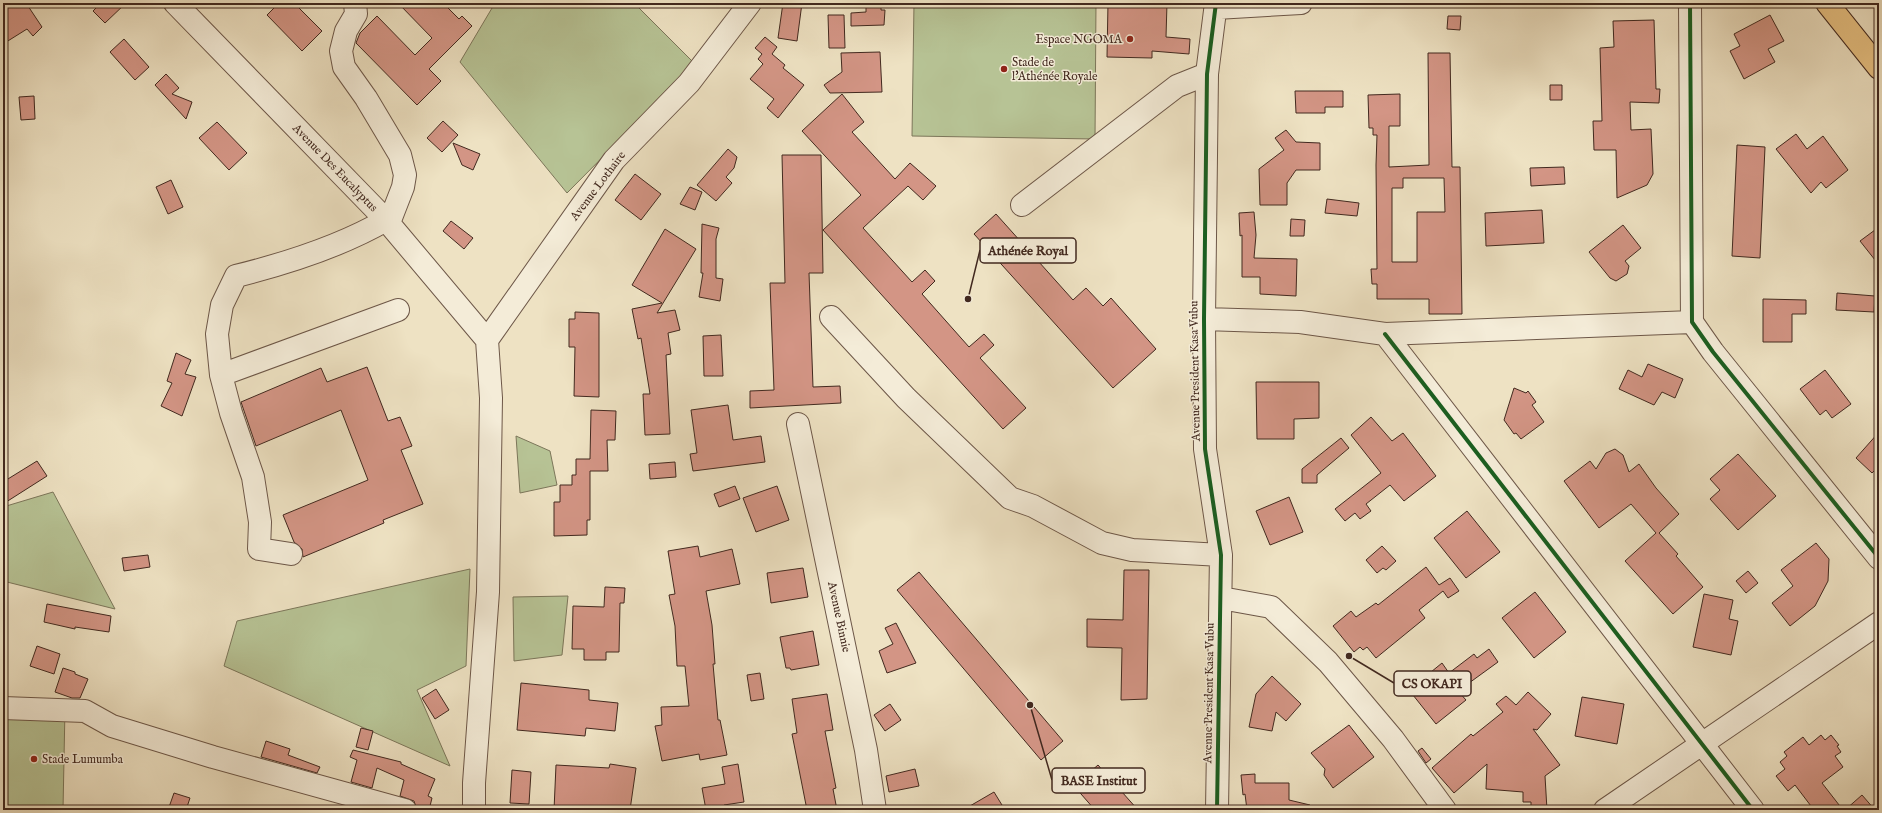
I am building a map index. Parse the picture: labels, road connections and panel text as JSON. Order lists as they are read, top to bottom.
{
  "streets": {
    "street": [
      "Avenue Des Eucalyptus",
      "Avenue Lothaire",
      "Avenue President Kasa Vubu",
      "Avenue Binnie"
    ]
  },
  "crossings": [
    ["Avenue Des Eucalyptus", "Avenue Lothaire"]
  ],
  "places": [
    "Espace NGOMA",
    "Stade de l'Athénée Royale",
    "Athénée Royal",
    "CS OKAPI",
    "BASE Institut",
    "Stade Lumumba"
  ]
}
